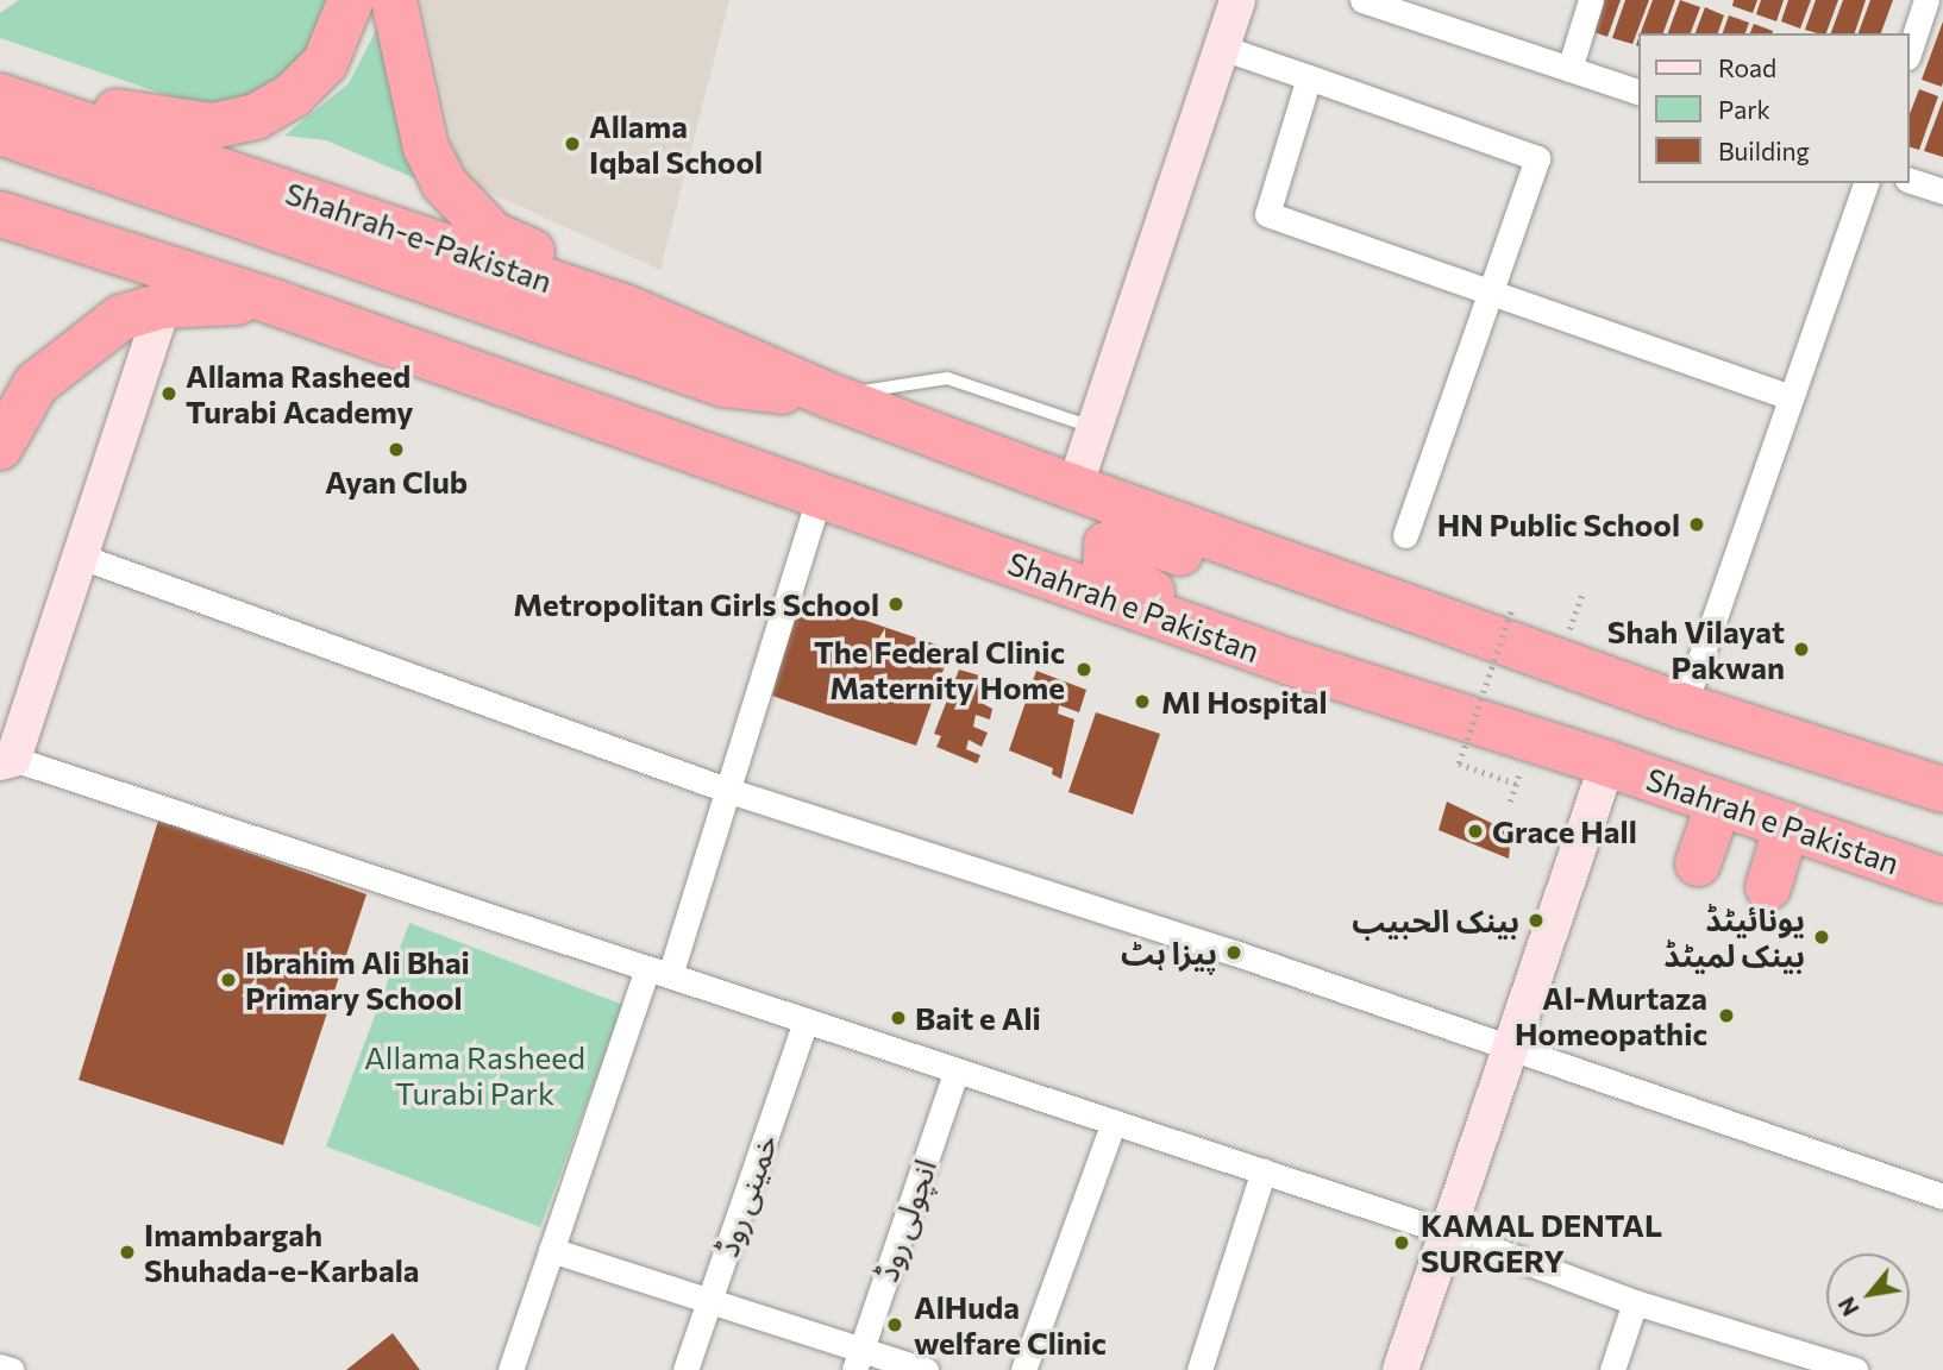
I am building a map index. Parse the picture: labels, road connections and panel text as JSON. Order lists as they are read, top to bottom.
{
  "streets": {
    "highway": ["Shahrah-e-Pakistan", "Shahrah e Pakistan"],
    "street": ["خمینی روڈ", "انچولی روڈ"]
  },
  "parks": ["Allama Rasheed Turabi Park"],
  "places": [
    "Allama Iqbal School",
    "Allama Rasheed Turabi Academy",
    "Ayan Club",
    "HN Public School",
    "Metropolitan Girls School",
    "Shah Vilayat Pakwan",
    "The Federal Clinic Maternity Home",
    "MI Hospital",
    "Grace Hall",
    "بينک الحبيب",
    "یونائیٹڈ بینک لمیٹڈ",
    "پیزا ہٹ",
    "Ibrahim Ali Bhai Primary School",
    "Al-Murtaza Homeopathic",
    "Bait e Ali",
    "KAMAL DENTAL SURGERY",
    "Imambargah Shuhada-e-Karbala",
    "AlHuda welfare Clinic"
  ],
  "legend": ["Road", "Park", "Building"],
  "north": "bottom left"
}
